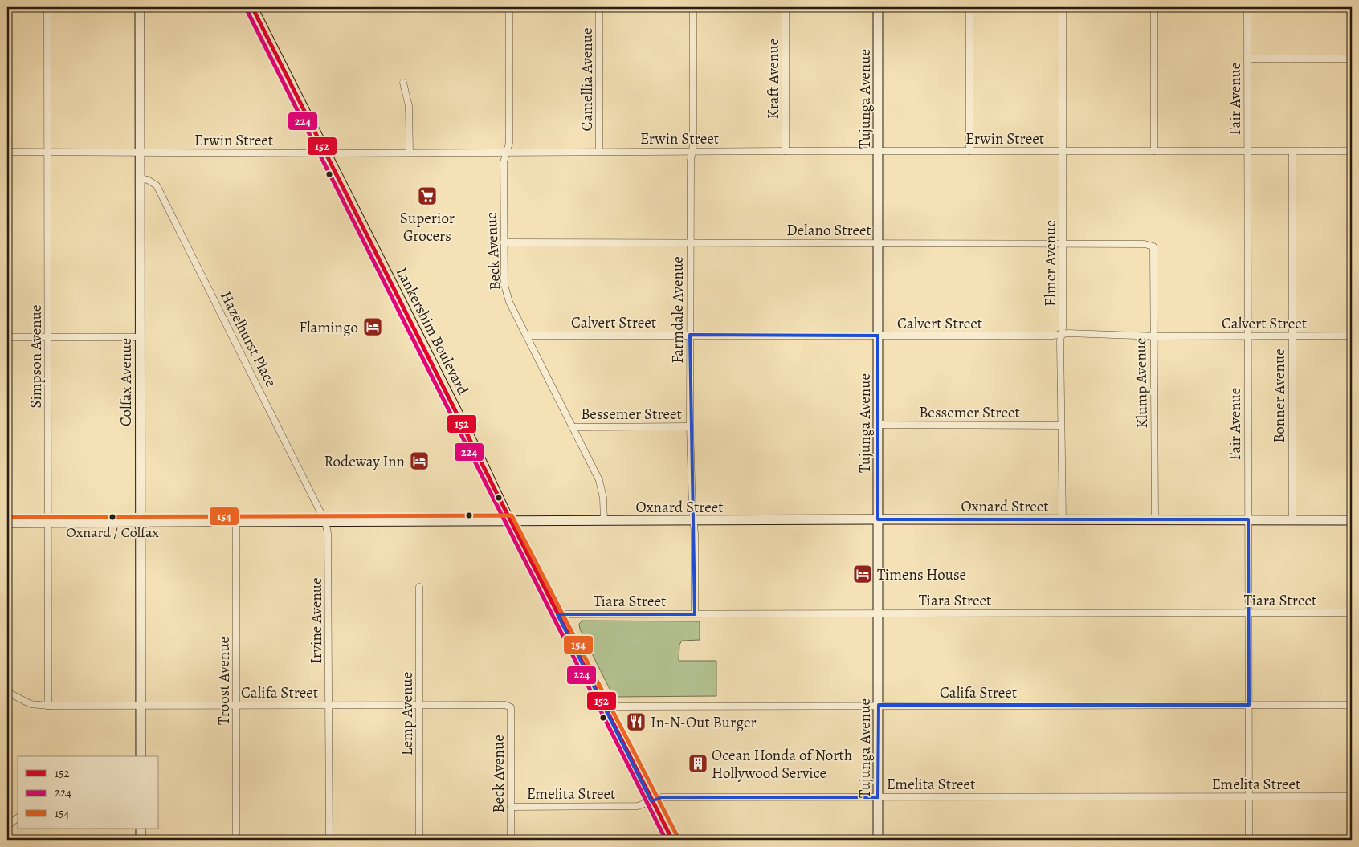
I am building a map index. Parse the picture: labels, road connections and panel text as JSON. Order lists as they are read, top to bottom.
{
  "streets": {
    "main road": [
      "Tujunga Avenue",
      "Lankershim Boulevard",
      "Colfax Avenue",
      "Oxnard Street"
    ],
    "street": [
      "Kraft Avenue",
      "Camellia Avenue",
      "Fair Avenue",
      "Erwin Street",
      "Delano Street",
      "Beck Avenue",
      "Elmer Avenue",
      "Farmdale Avenue",
      "Calvert Street",
      "Hazelhurst Place",
      "Simpson Avenue",
      "Klump Avenue",
      "Bonner Avenue",
      "Bessemer Street",
      "Tiara Street",
      "Irvine Avenue",
      "Troost Avenue",
      "Califa Street",
      "Lemp Avenue",
      "Emelita Street"
    ]
  },
  "crossings": [
    ["Kraft Avenue", "Erwin Street"],
    ["Camellia Avenue", "Erwin Street"],
    ["Tujunga Avenue", "Erwin Street"],
    ["Tujunga Avenue", "Delano Street"],
    ["Tujunga Avenue", "Calvert Street"],
    ["Tujunga Avenue", "Bessemer Street"],
    ["Tujunga Avenue", "Oxnard Street"],
    ["Tujunga Avenue", "Tiara Street"],
    ["Tujunga Avenue", "Califa Street"],
    ["Tujunga Avenue", "Emelita Street"],
    ["Fair Avenue", "Erwin Street"],
    ["Fair Avenue", "Calvert Street"],
    ["Fair Avenue", "Oxnard Street"],
    ["Fair Avenue", "Tiara Street"],
    ["Fair Avenue", "Califa Street"],
    ["Fair Avenue", "Emelita Street"],
    ["Erwin Street", "Beck Avenue"],
    ["Erwin Street", "Elmer Avenue"],
    ["Erwin Street", "Farmdale Avenue"],
    ["Erwin Street", "Lankershim Boulevard"],
    ["Erwin Street", "Simpson Avenue"],
    ["Erwin Street", "Colfax Avenue"],
    ["Erwin Street", "Bonner Avenue"],
    ["Delano Street", "Beck Avenue"],
    ["Delano Street", "Elmer Avenue"],
    ["Delano Street", "Farmdale Avenue"],
    ["Delano Street", "Klump Avenue"],
    ["Beck Avenue", "Calvert Street"],
    ["Beck Avenue", "Bessemer Street"],
    ["Beck Avenue", "Oxnard Street"],
    ["Beck Avenue", "Califa Street"],
    ["Beck Avenue", "Emelita Street"],
    ["Elmer Avenue", "Calvert Street"],
    ["Elmer Avenue", "Bessemer Street"],
    ["Elmer Avenue", "Oxnard Street"],
    ["Farmdale Avenue", "Calvert Street"],
    ["Farmdale Avenue", "Bessemer Street"],
    ["Farmdale Avenue", "Oxnard Street"],
    ["Farmdale Avenue", "Tiara Street"],
    ["Calvert Street", "Klump Avenue"],
    ["Calvert Street", "Bonner Avenue"],
    ["Lankershim Boulevard", "Oxnard Street"],
    ["Lankershim Boulevard", "Tiara Street"],
    ["Lankershim Boulevard", "Califa Street"],
    ["Lankershim Boulevard", "Emelita Street"],
    ["Hazelhurst Place", "Colfax Avenue"],
    ["Hazelhurst Place", "Oxnard Street"],
    ["Hazelhurst Place", "Irvine Avenue"],
    ["Simpson Avenue", "Oxnard Street"],
    ["Simpson Avenue", "Califa Street"],
    ["Colfax Avenue", "Oxnard Street"],
    ["Colfax Avenue", "Califa Street"],
    ["Klump Avenue", "Oxnard Street"],
    ["Bonner Avenue", "Oxnard Street"],
    ["Oxnard Street", "Irvine Avenue"],
    ["Oxnard Street", "Troost Avenue"],
    ["Irvine Avenue", "Califa Street"],
    ["Troost Avenue", "Califa Street"],
    ["Califa Street", "Lemp Avenue"]
  ],
  "places": {
    "supermarket": ["Superior Grocers"],
    "hotel": ["Flamingo", "Rodeway Inn", "Timens House"],
    "other": ["Oxnard / Colfax"],
    "restaurant": ["In-N-Out Burger"],
    "building": ["Ocean Honda of North Hollywood Service"]
  },
  "lines": ["transit line 152", "transit line 224", "transit line 154"],
  "legend": ["152", "224", "154"]
}
